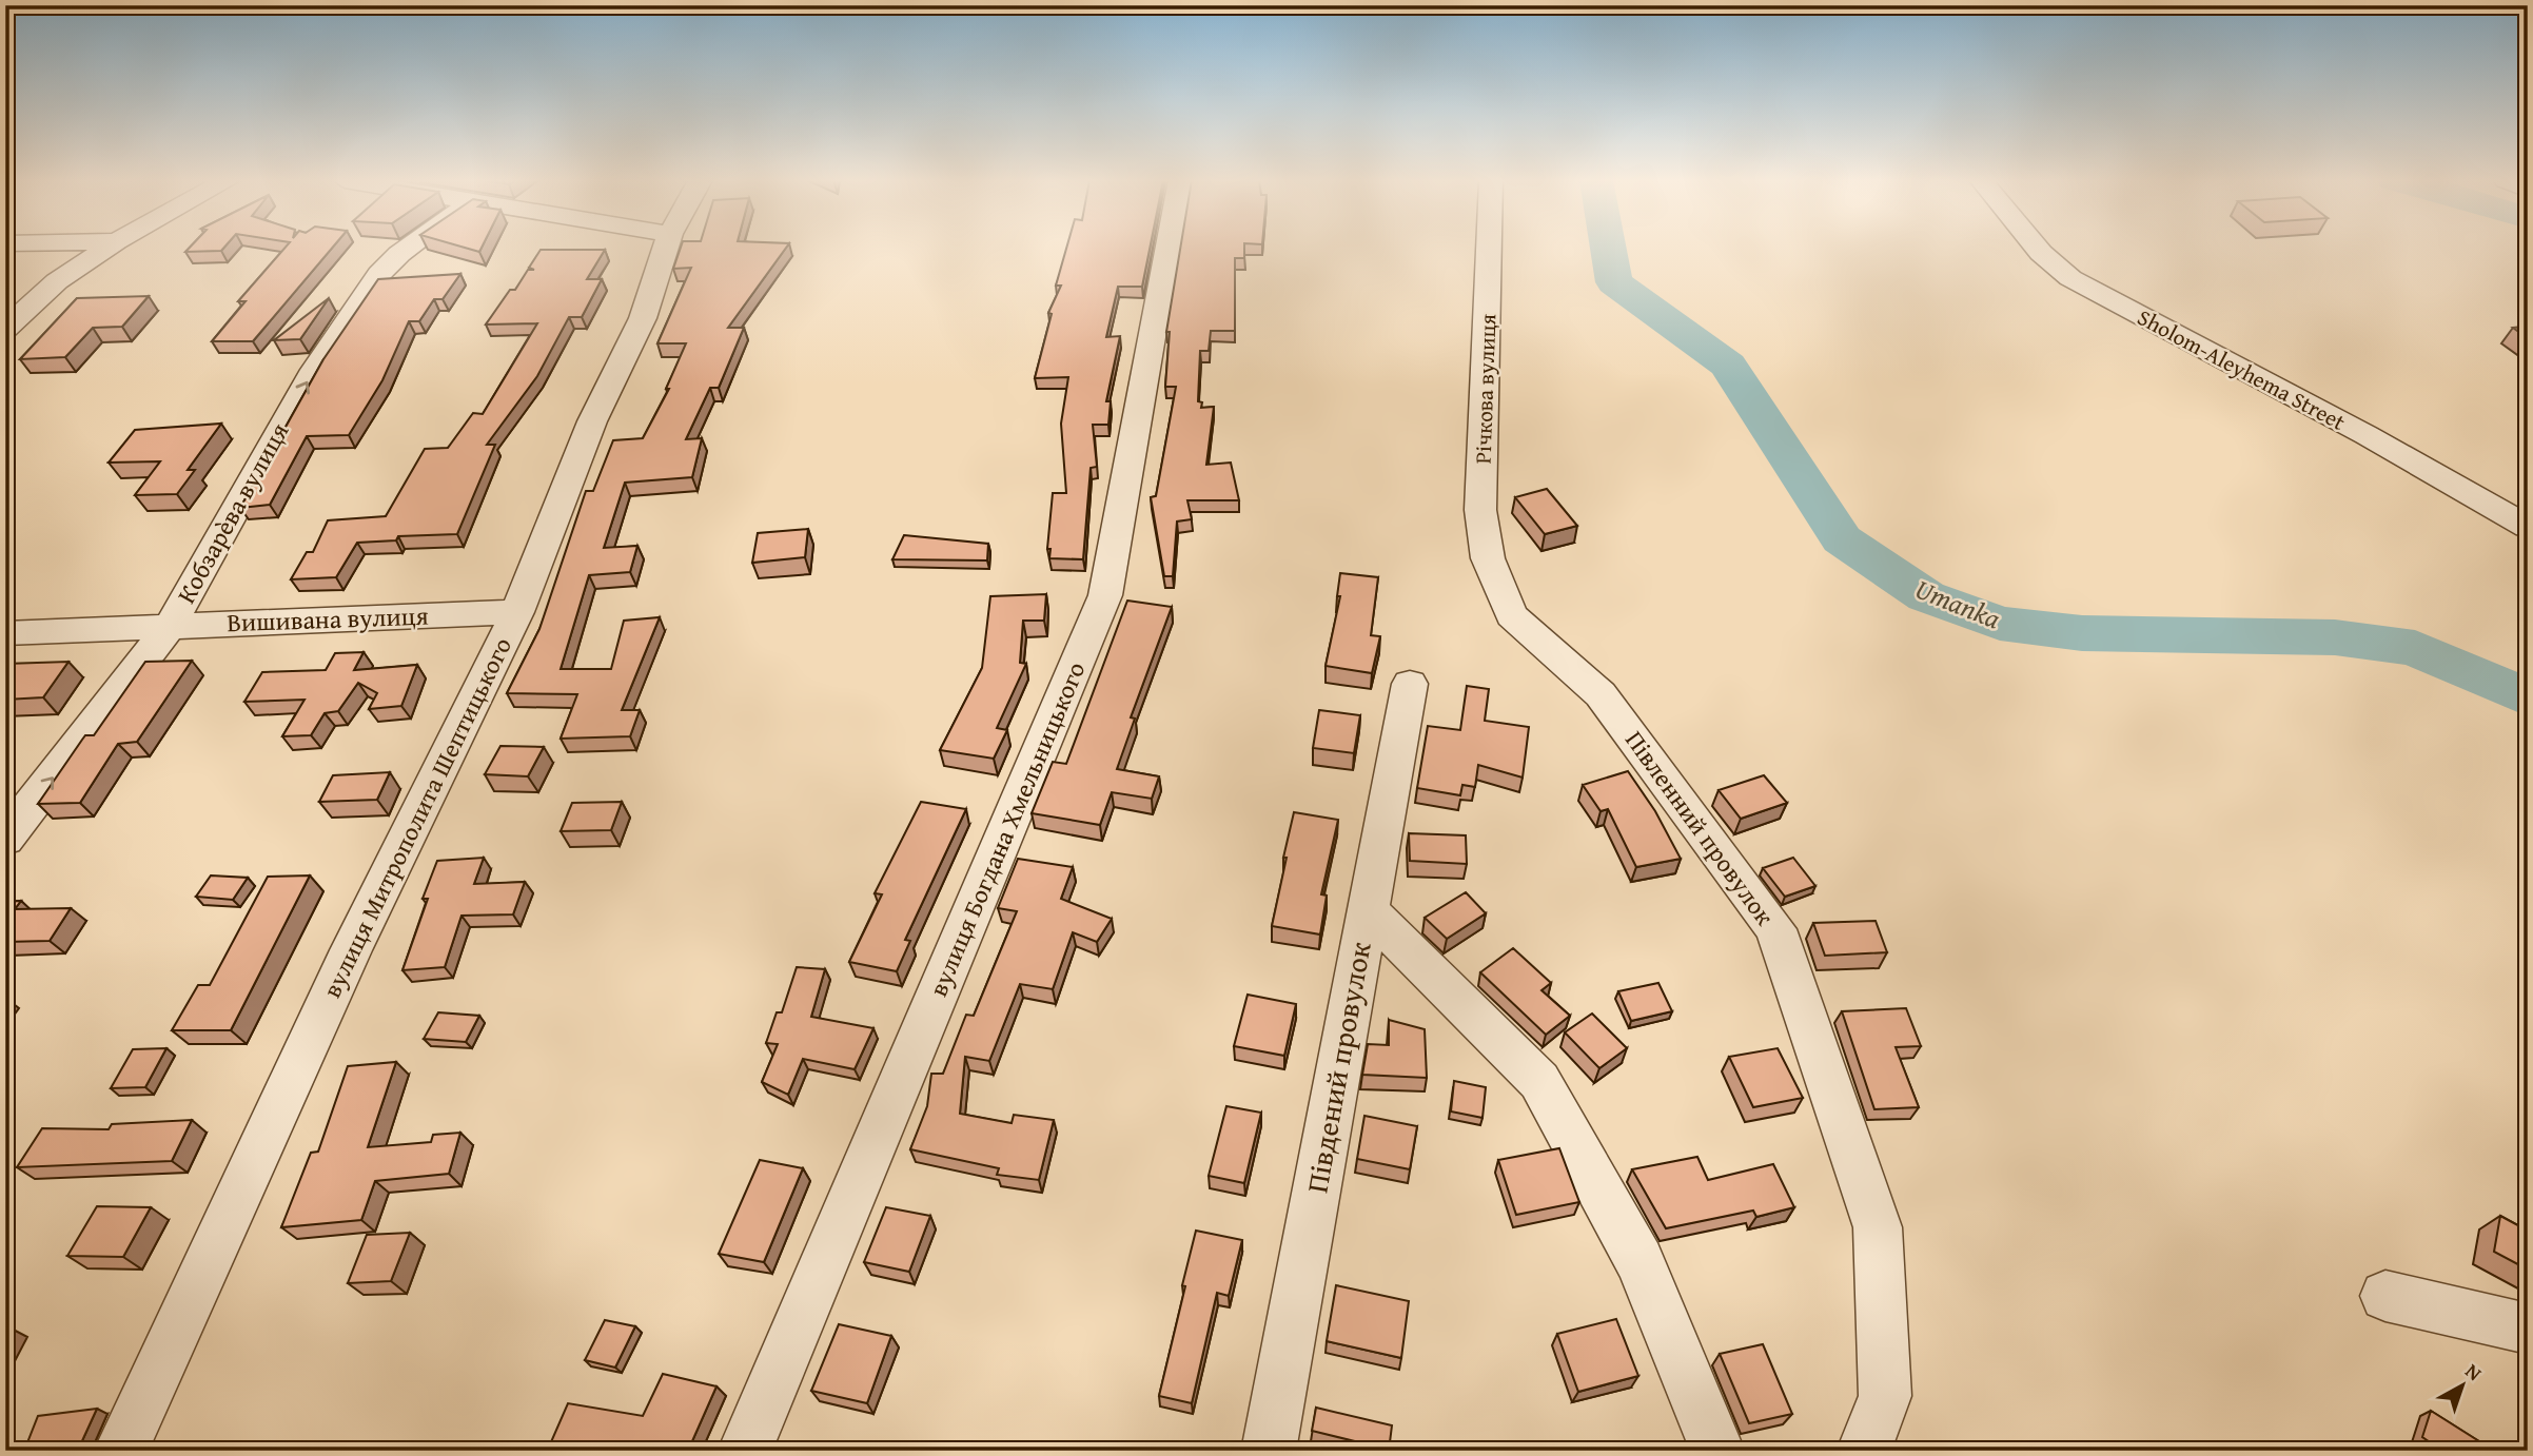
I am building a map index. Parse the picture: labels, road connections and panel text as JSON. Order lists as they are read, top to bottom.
{
  "streets": {
    "street": [
      "Sholom-Aleyhema Street",
      "Річкова вулиця",
      "Кобзарèва вулиця",
      "Вишивана вулиця",
      "вулиця Митрополита Шептицького",
      "Півленний провулок",
      "вулиця Богдана Хмельницького",
      "Південий провулок"
    ]
  },
  "crossings": [
    ["Річкова вулиця", "Півленний провулок"],
    ["Кобзарèва вулиця", "Вишивана вулиця"],
    ["Вишивана вулиця", "вулиця Митрополита Шептицького"]
  ],
  "one_way": ["Кобзарèва вулиця"],
  "water": ["Umanka"],
  "north": "top right"
}
